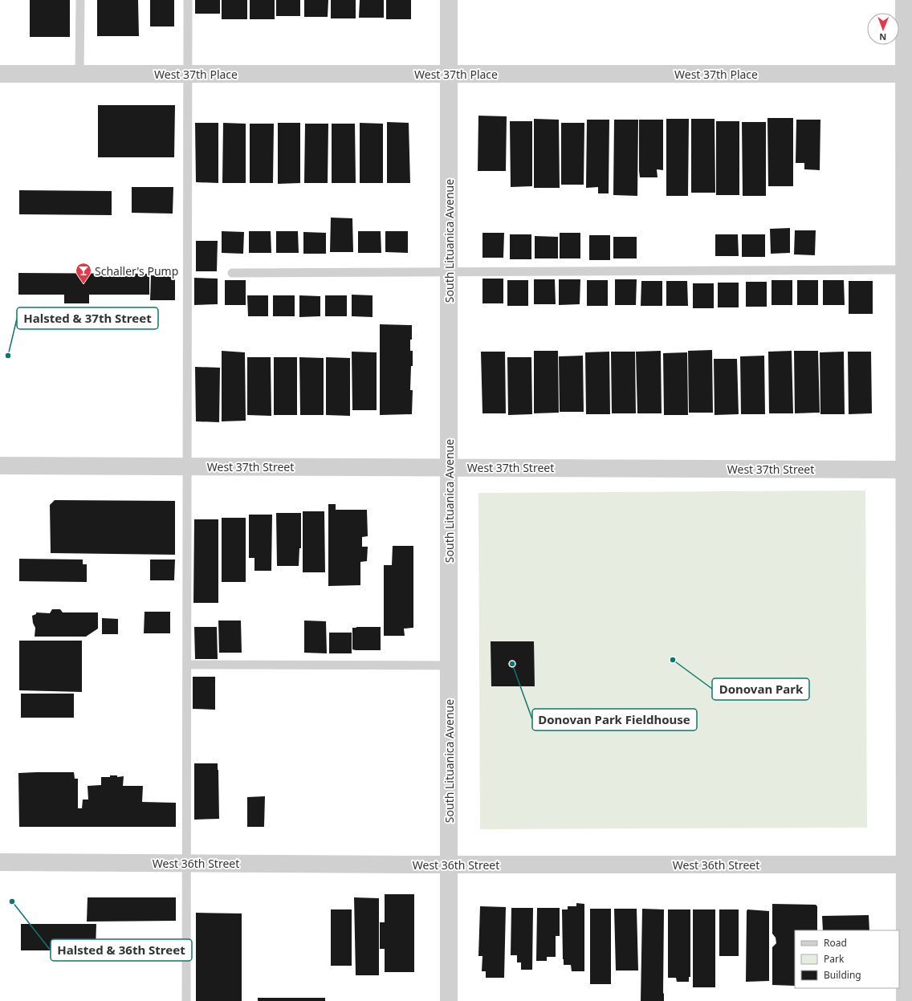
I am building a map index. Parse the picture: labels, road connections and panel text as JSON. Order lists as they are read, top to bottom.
{
  "streets": {
    "street": [
      "West 37th Place",
      "South Lituanica Avenue",
      "West 37th Street",
      "West 36th Street"
    ]
  },
  "crossings": [
    ["West 37th Place", "South Lituanica Avenue"],
    ["South Lituanica Avenue", "West 37th Street"],
    ["South Lituanica Avenue", "West 36th Street"]
  ],
  "places": {
    "bar": ["Schaller's Pump"],
    "other": [
      "Halsted & 37th Street",
      "Donovan Park",
      "Donovan Park Fieldhouse",
      "Halsted & 36th Street"
    ]
  },
  "legend": ["Road", "Park", "Building"],
  "north": "bottom"
}
